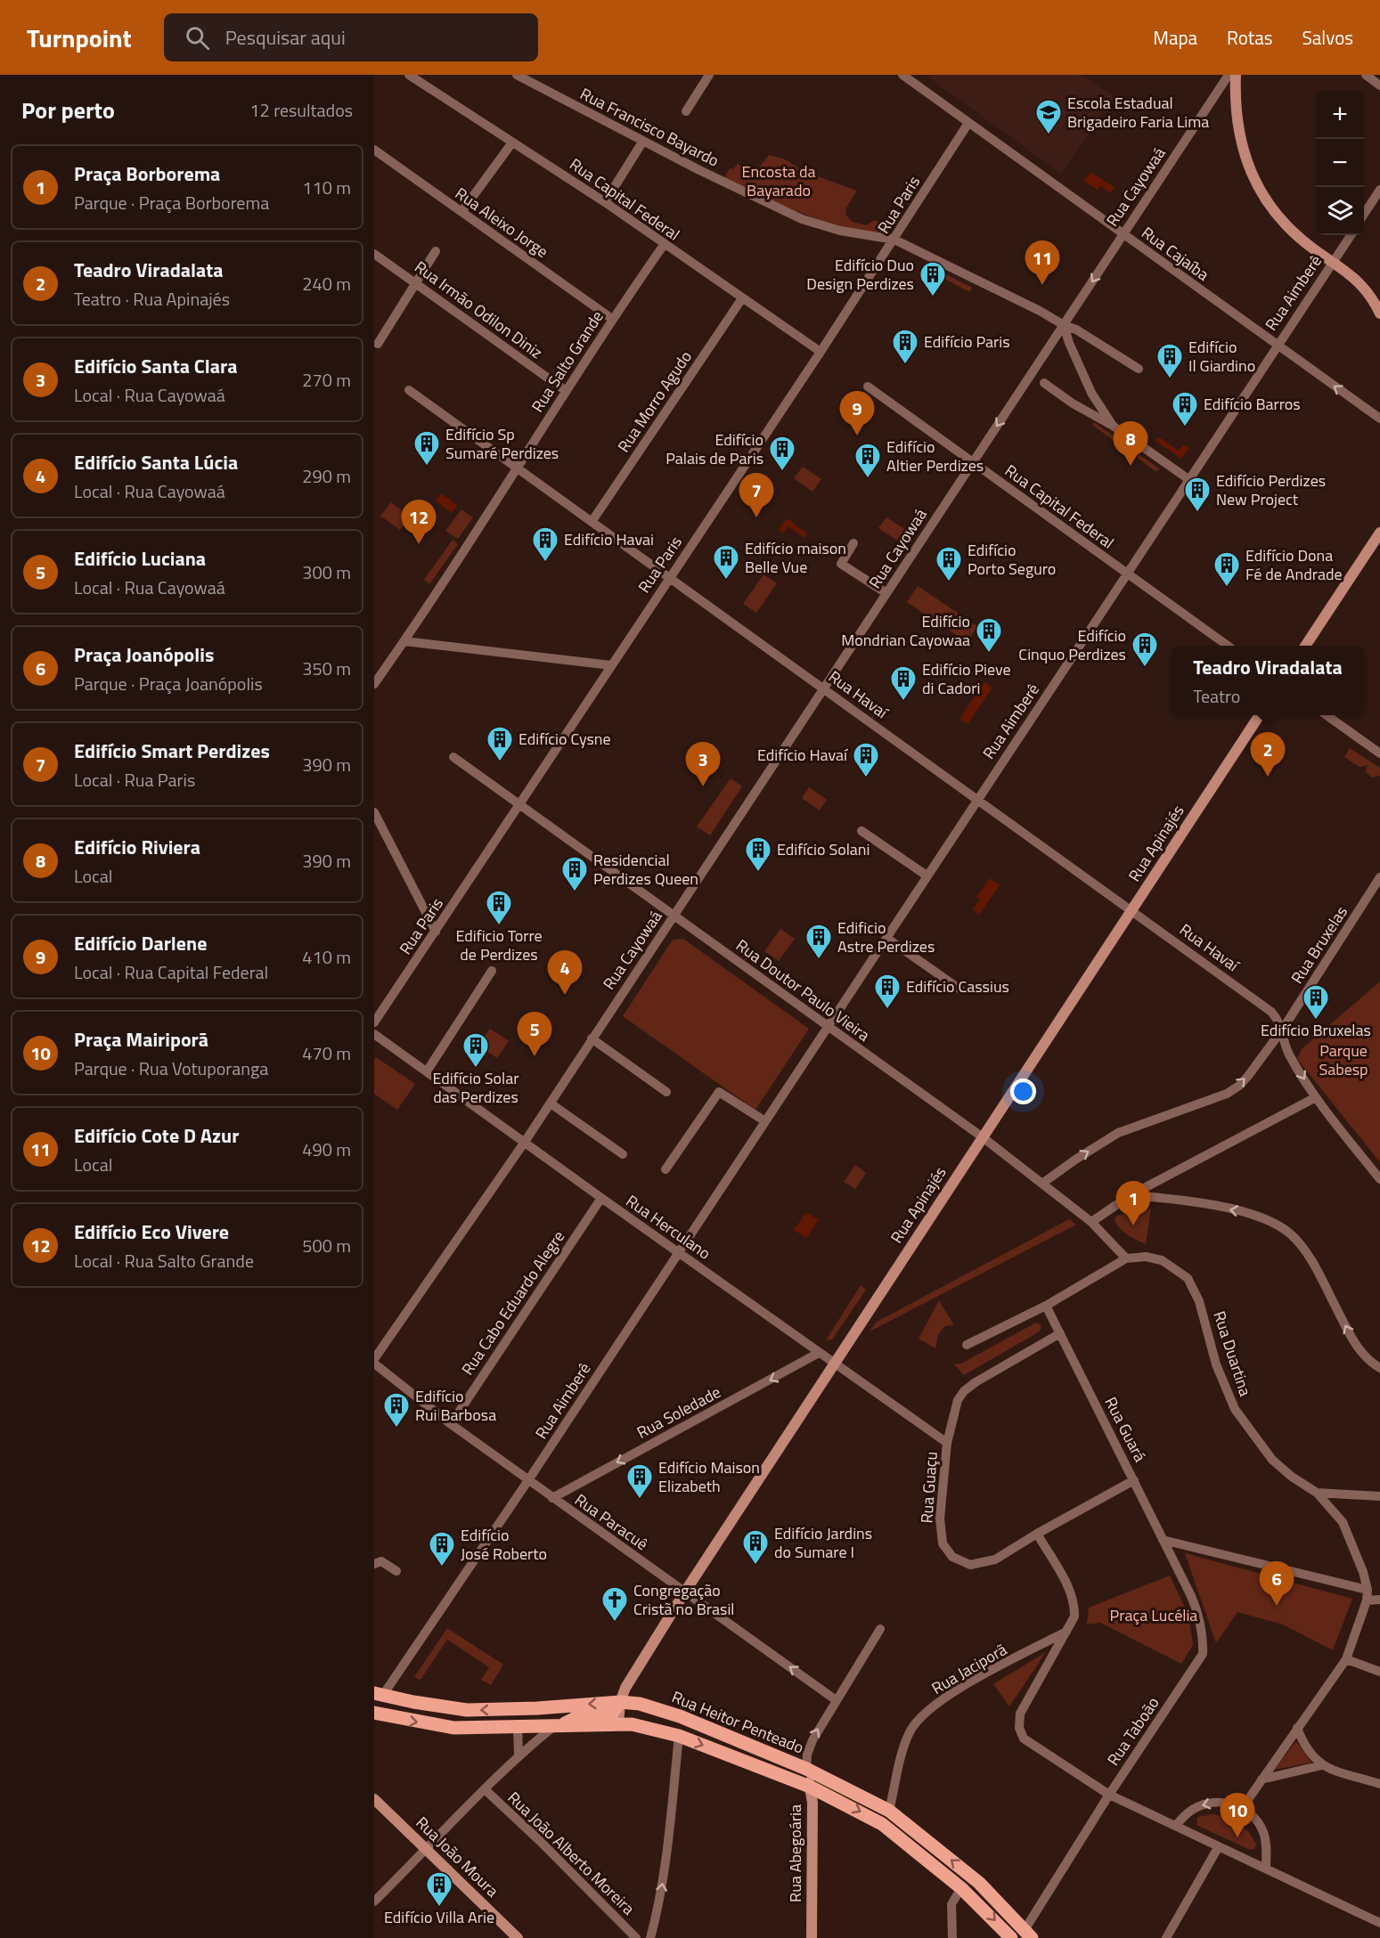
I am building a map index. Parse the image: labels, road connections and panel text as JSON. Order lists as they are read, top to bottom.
{
  "streets": {
    "main road": ["Rua Heitor Penteado"],
    "street": [
      "Rua Francisco Bayardo",
      "Rua Cayowaá",
      "Rua Capital Federal",
      "Rua Paris",
      "Rua Aleixo Jorge",
      "Rua Cajaíba",
      "Rua Aimberê",
      "Rua Irmão Odilon Diniz",
      "Rua Salto Grande",
      "Rua Morro Agudo",
      "Rua Havaí",
      "Rua Apinajés",
      "Rua Bruxelas",
      "Rua Doutor Paulo Vieira",
      "Rua Herculano",
      "Rua Cabo Eduardo Alegre",
      "Rua Duartina",
      "Rua Soledade",
      "Rua Guará",
      "Rua Guaçu",
      "Rua Paracuê",
      "Rua Jaciporã",
      "Rua Taboão",
      "Rua João Alberto Moreira",
      "Rua Abegoária",
      "Rua João Moura"
    ]
  },
  "crossings": [
    ["Rua Francisco Bayardo", "Rua Cayowaá"],
    ["Rua Francisco Bayardo", "Rua Paris"],
    ["Rua Cayowaá", "Rua Capital Federal"],
    ["Rua Cayowaá", "Rua Cajaíba"],
    ["Rua Cayowaá", "Rua Havaí"],
    ["Rua Cayowaá", "Rua Doutor Paulo Vieira"],
    ["Rua Cayowaá", "Rua Herculano"],
    ["Rua Capital Federal", "Rua Paris"],
    ["Rua Capital Federal", "Rua Aimberê"],
    ["Rua Capital Federal", "Rua Salto Grande"],
    ["Rua Capital Federal", "Rua Morro Agudo"],
    ["Rua Paris", "Rua Cajaíba"],
    ["Rua Paris", "Rua Havaí"],
    ["Rua Paris", "Rua Doutor Paulo Vieira"],
    ["Rua Aleixo Jorge", "Rua Salto Grande"],
    ["Rua Cajaíba", "Rua Aimberê"],
    ["Rua Aimberê", "Rua Havaí"],
    ["Rua Aimberê", "Rua Doutor Paulo Vieira"],
    ["Rua Aimberê", "Rua Herculano"],
    ["Rua Aimberê", "Rua Paracuê"],
    ["Rua Aimberê", "Rua Heitor Penteado"],
    ["Rua Irmão Odilon Diniz", "Rua Salto Grande"],
    ["Rua Salto Grande", "Rua Havaí"],
    ["Rua Morro Agudo", "Rua Havaí"],
    ["Rua Havaí", "Rua Apinajés"],
    ["Rua Havaí", "Rua Bruxelas"],
    ["Rua Apinajés", "Rua Doutor Paulo Vieira"],
    ["Rua Apinajés", "Rua Herculano"],
    ["Rua Apinajés", "Rua Paracuê"],
    ["Rua Apinajés", "Rua Heitor Penteado"],
    ["Rua Bruxelas", "Rua Doutor Paulo Vieira"],
    ["Rua Doutor Paulo Vieira", "Rua Duartina"],
    ["Rua Herculano", "Rua Cabo Eduardo Alegre"],
    ["Rua Herculano", "Rua Soledade"],
    ["Rua Herculano", "Rua Guaçu"],
    ["Rua Cabo Eduardo Alegre", "Rua Paracuê"],
    ["Rua Duartina", "Rua Guará"],
    ["Rua Soledade", "Rua Paracuê"],
    ["Rua Guará", "Rua Guaçu"],
    ["Rua Guará", "Rua Taboão"],
    ["Rua Jaciporã", "Rua Heitor Penteado"],
    ["Rua Heitor Penteado", "Rua Taboão"],
    ["Rua Heitor Penteado", "Rua Abegoária"]
  ],
  "one_way": ["Rua Soledade"],
  "parks": ["Encosta da Bayarado", "Parque Sabesp", "Praça Lucélia"],
  "places": {
    "school or university": ["Escola Estadual Brigadeiro Faria Lima"],
    "building": [
      "Edifício Duo Design Perdizes",
      "Edifício Paris",
      "Edifício Il Giardino",
      "Edifício Barros",
      "Edifício Sp Sumaré Perdizes",
      "Edifício Palais de Paris",
      "Edifício Altier Perdizes",
      "Edifício Perdizes New Project",
      "Edifício Havai",
      "Edifício maison Belle Vue",
      "Edifício Porto Seguro",
      "Edifício Dona Fé de Andrade",
      "Edifício Mondrian Cayowaa",
      "Edifício Cinquo Perdizes",
      "Edifício Pieve di Cadori",
      "Edifício Cysne",
      "Edifício Havaí",
      "Edifício Solani",
      "Residencial Perdizes Queen",
      "Edificio Torre de Perdizes",
      "Edificio Astre Perdizes",
      "Edifício Cassius",
      "Edifício Bruxelas",
      "Edifício Solar das Perdizes",
      "Edifício Rui Barbosa",
      "Edifício Maison Elizabeth",
      "Edifício Jardins do Sumare I",
      "Edifício José Roberto",
      "Edifício Villa Arie"
    ],
    "church": ["Congregação Cristã no Brasil"]
  },
  "page": {
    "header": "Turnpoint",
    "search": "Pesquisar aqui",
    "nav": ["Mapa", "Rotas", "Salvos"],
    "heading": ["Por perto", "12 resultados"],
    "map_buttons": ["+", "−"],
    "list": [
      {
        "mark": "1",
        "name": "Praça Borborema",
        "note": "Parque · Praça Borborema",
        "value": "110 m"
      },
      {
        "mark": "2",
        "name": "Teadro Viradalata",
        "note": "Teatro · Rua Apinajés",
        "value": "240 m"
      },
      {
        "mark": "3",
        "name": "Edifício Santa Clara",
        "note": "Local · Rua Cayowaá",
        "value": "270 m"
      },
      {
        "mark": "4",
        "name": "Edifício Santa Lúcia",
        "note": "Local · Rua Cayowaá",
        "value": "290 m"
      },
      {
        "mark": "5",
        "name": "Edifício Luciana",
        "note": "Local · Rua Cayowaá",
        "value": "300 m"
      },
      {
        "mark": "6",
        "name": "Praça Joanópolis",
        "note": "Parque · Praça Joanópolis",
        "value": "350 m"
      },
      {
        "mark": "7",
        "name": "Edifício Smart Perdizes",
        "note": "Local · Rua Paris",
        "value": "390 m"
      },
      {
        "mark": "8",
        "name": "Edifício Riviera",
        "note": "Local",
        "value": "390 m"
      },
      {
        "mark": "9",
        "name": "Edifício Darlene",
        "note": "Local · Rua Capital Federal",
        "value": "410 m"
      },
      {
        "mark": "10",
        "name": "Praça Mairiporã",
        "note": "Parque · Rua Votuporanga",
        "value": "470 m"
      },
      {
        "mark": "11",
        "name": "Edifício Cote D Azur",
        "note": "Local",
        "value": "490 m"
      },
      {
        "mark": "12",
        "name": "Edifício Eco Vivere",
        "note": "Local · Rua Salto Grande",
        "value": "500 m"
      }
    ],
    "pins": [
      "11",
      "9",
      "8",
      "7",
      "12",
      "2",
      "3",
      "4",
      "5",
      "1",
      "6",
      "10"
    ],
    "popup": ["Teadro Viradalata", "Teatro"]
  }
}
